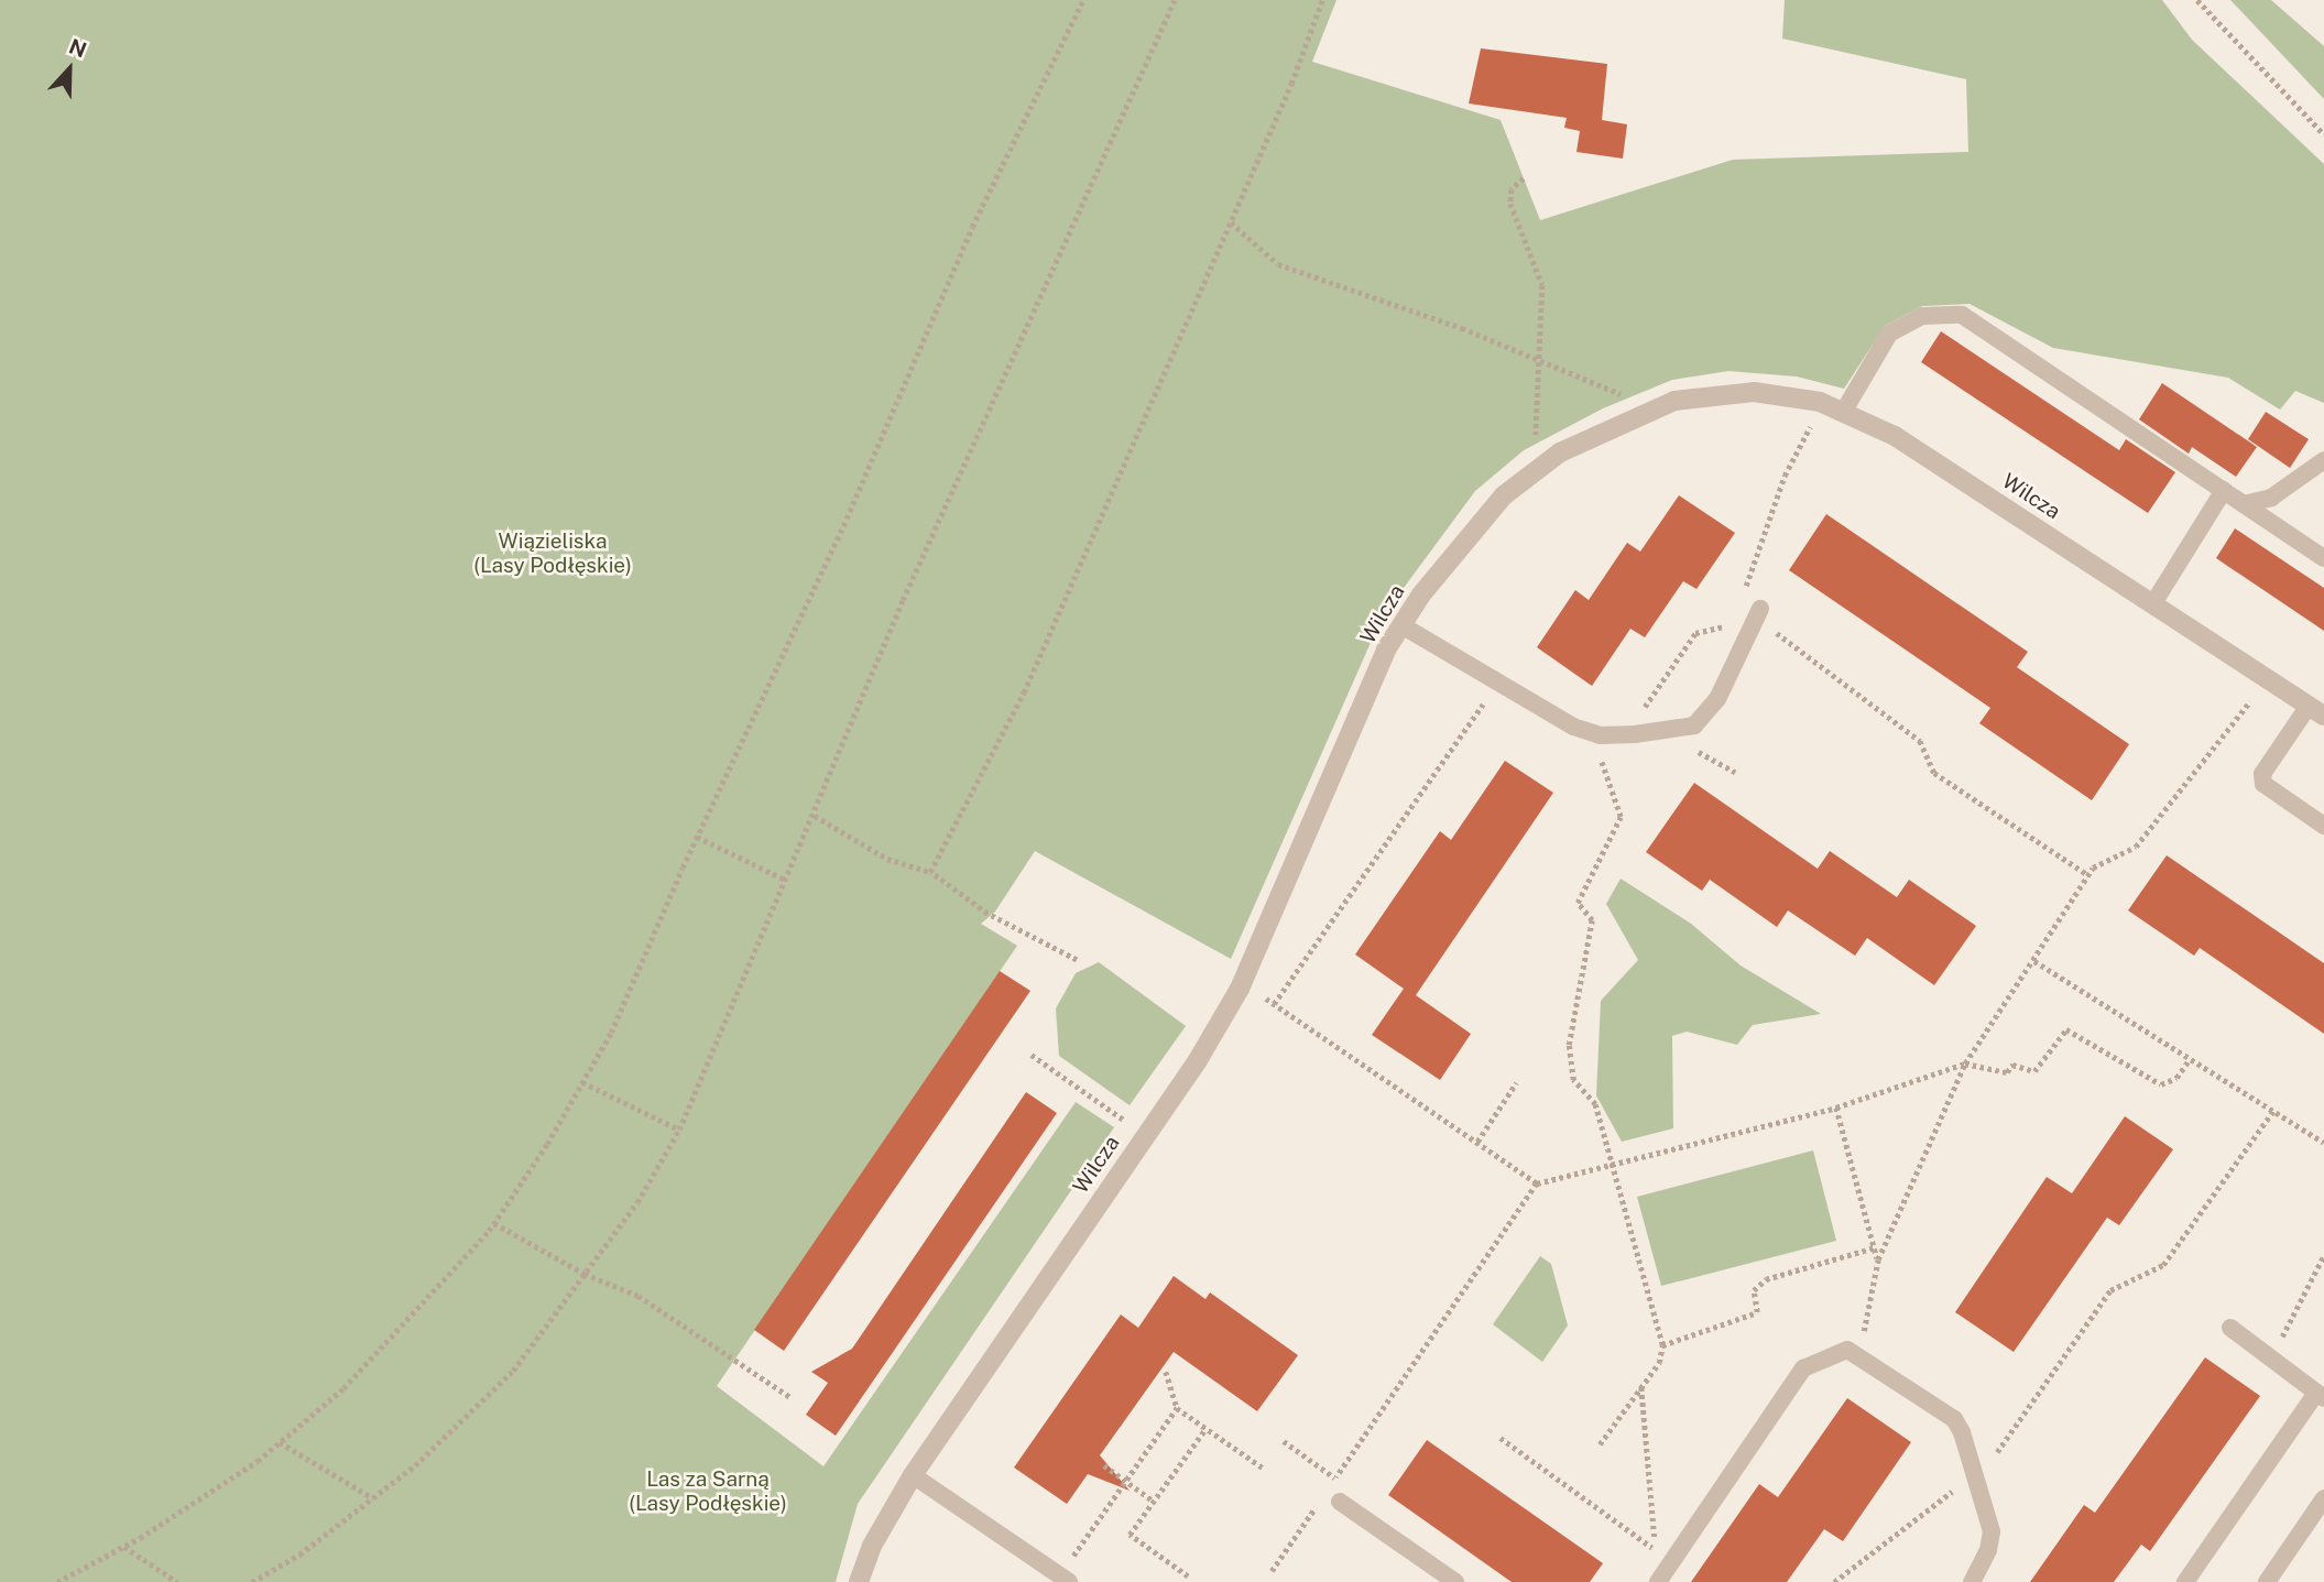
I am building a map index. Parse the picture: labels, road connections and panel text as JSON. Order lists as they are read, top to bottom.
{
  "streets": {
    "street": ["Wilcza"]
  },
  "parks": ["Wiązieliska (Lasy Podłęskie)", "Las za Sarną (Lasy Podłęskie)"],
  "north": "top"
}
